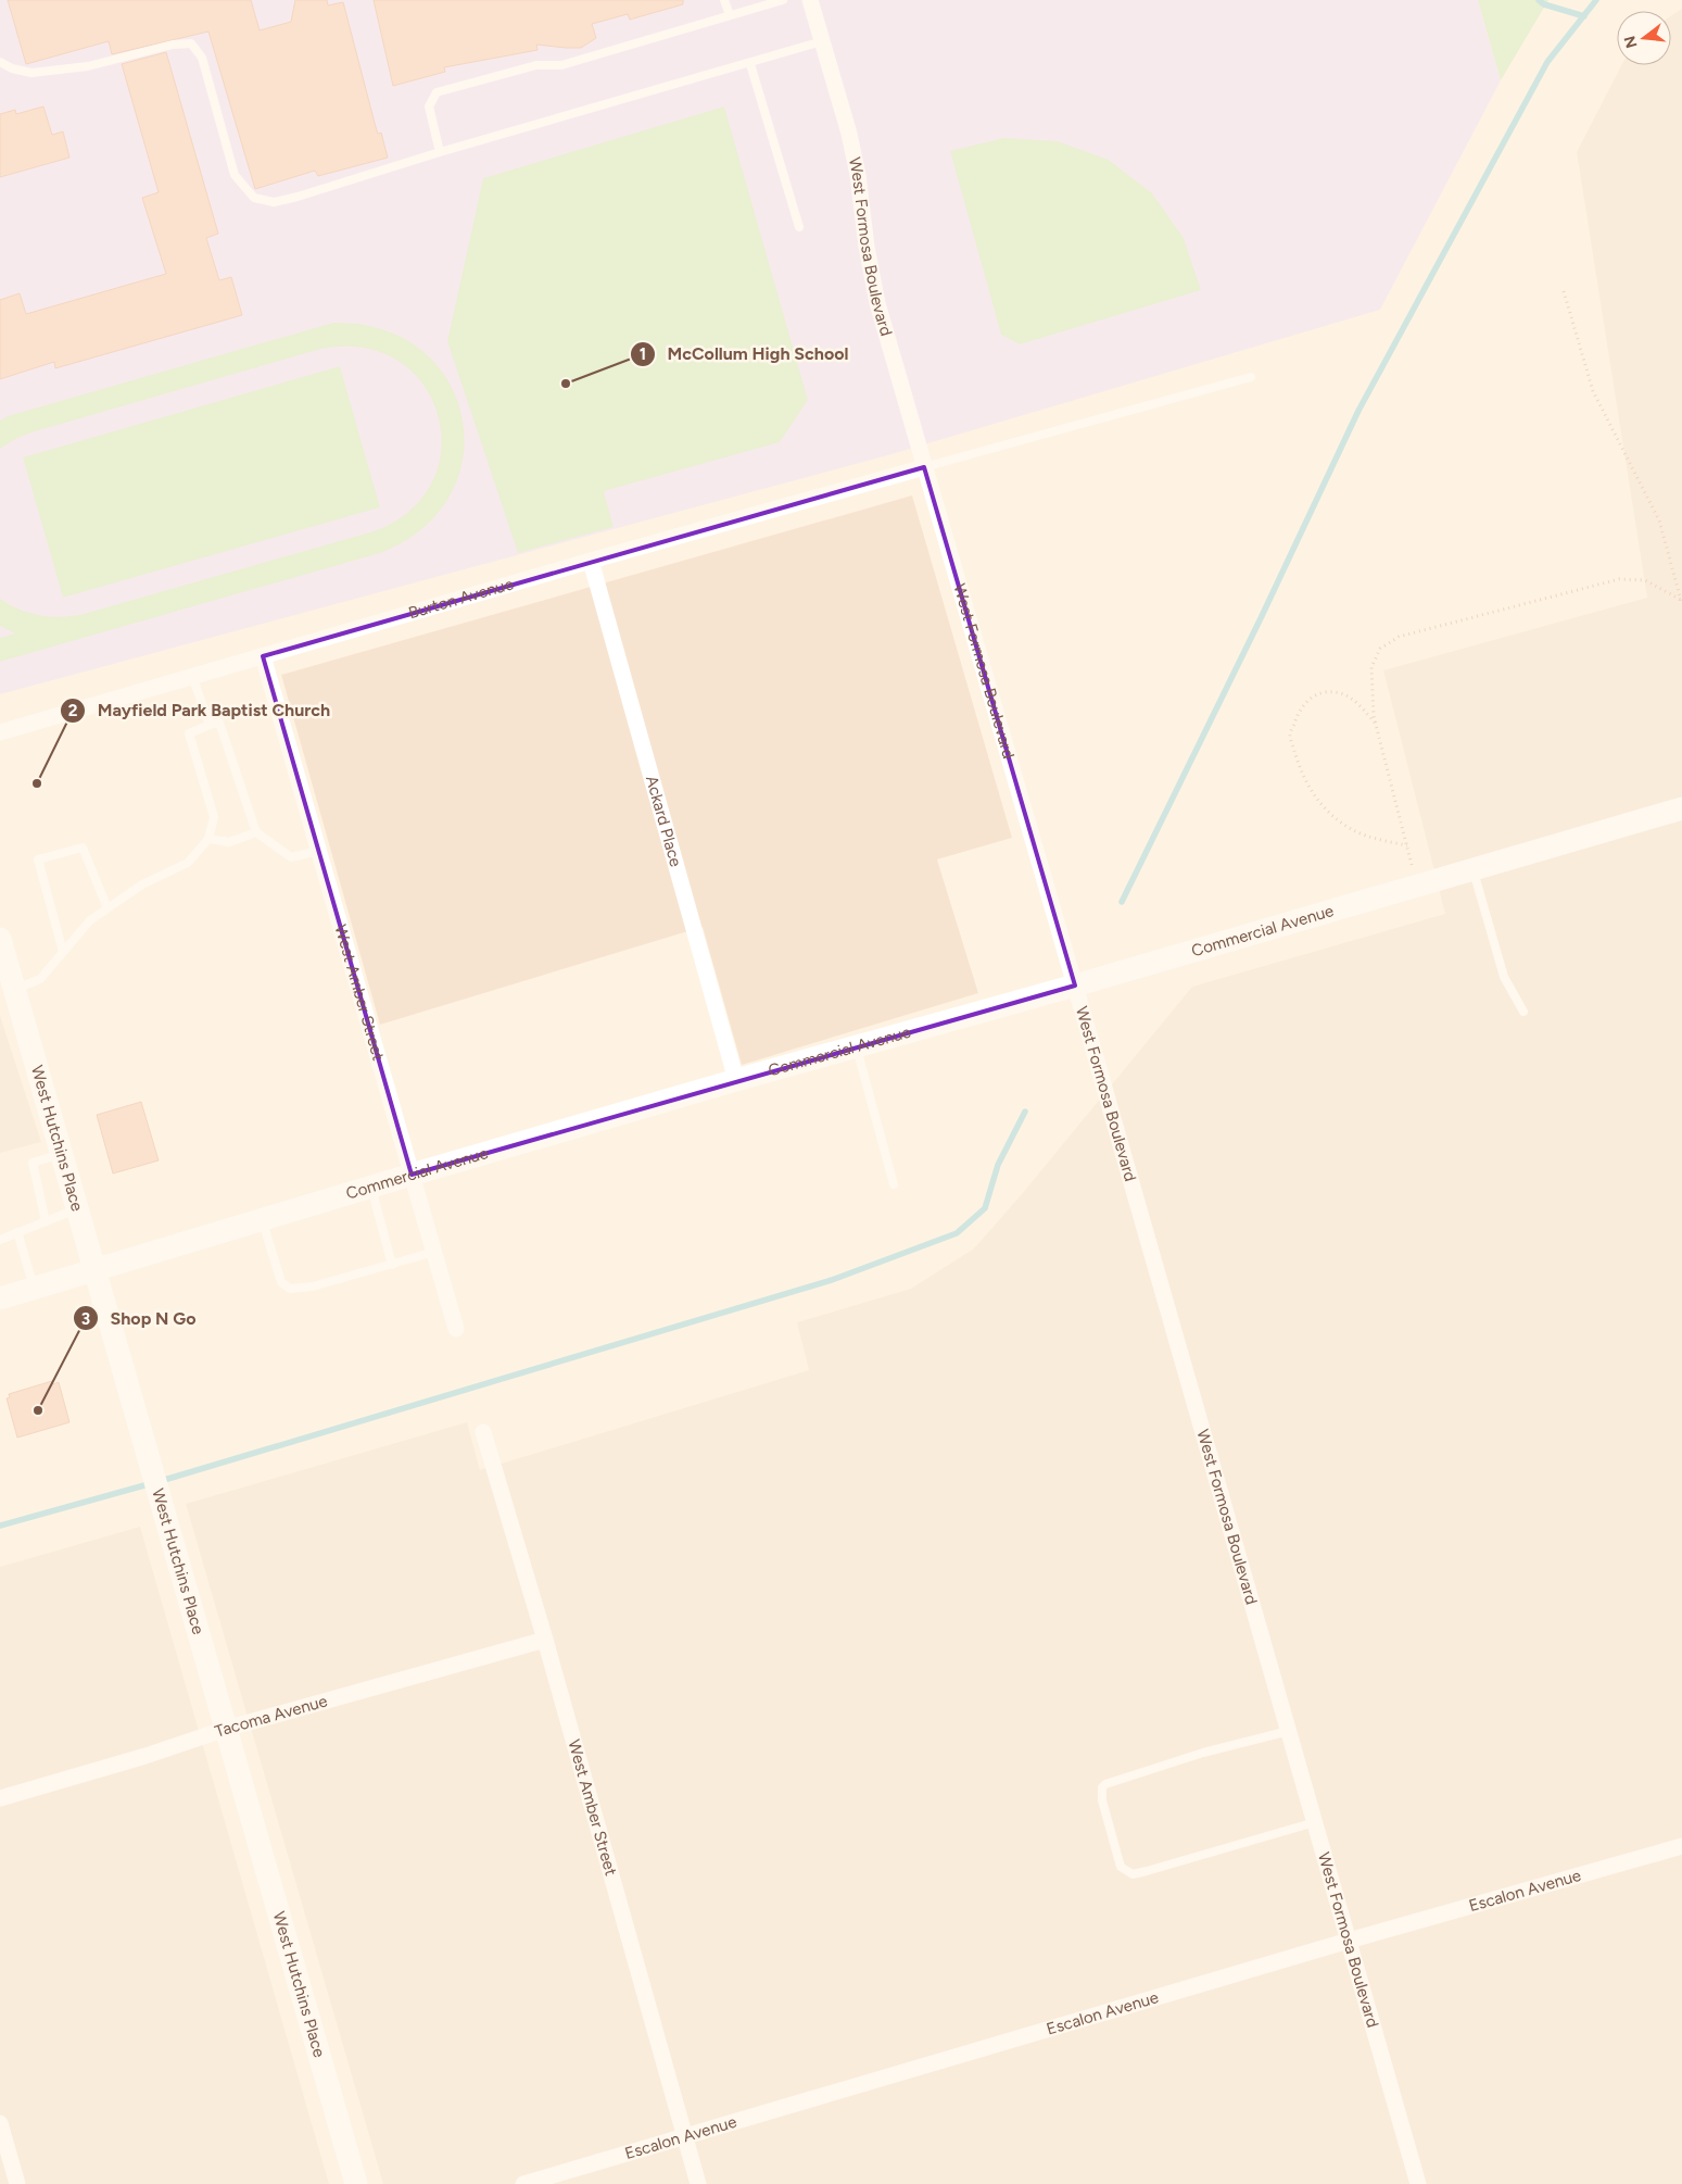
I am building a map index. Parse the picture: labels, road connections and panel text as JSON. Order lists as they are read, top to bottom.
{
  "streets": {
    "street": [
      "West Formosa Boulevard",
      "Burton Avenue",
      "Ackard Place",
      "Commercial Avenue",
      "West Amber Street",
      "West Hutchins Place",
      "Tacoma Avenue",
      "Escalon Avenue"
    ]
  },
  "crossings": [
    ["West Formosa Boulevard", "Burton Avenue"],
    ["West Formosa Boulevard", "Commercial Avenue"],
    ["West Formosa Boulevard", "Escalon Avenue"],
    ["Burton Avenue", "Ackard Place"],
    ["Burton Avenue", "West Amber Street"],
    ["Ackard Place", "Commercial Avenue"],
    ["Commercial Avenue", "West Amber Street"],
    ["Commercial Avenue", "West Hutchins Place"],
    ["West Amber Street", "Tacoma Avenue"],
    ["West Amber Street", "Escalon Avenue"],
    ["West Hutchins Place", "Tacoma Avenue"]
  ],
  "places": ["McCollum High School", "Mayfield Park Baptist Church", "Shop N Go"],
  "north": "left"
}
